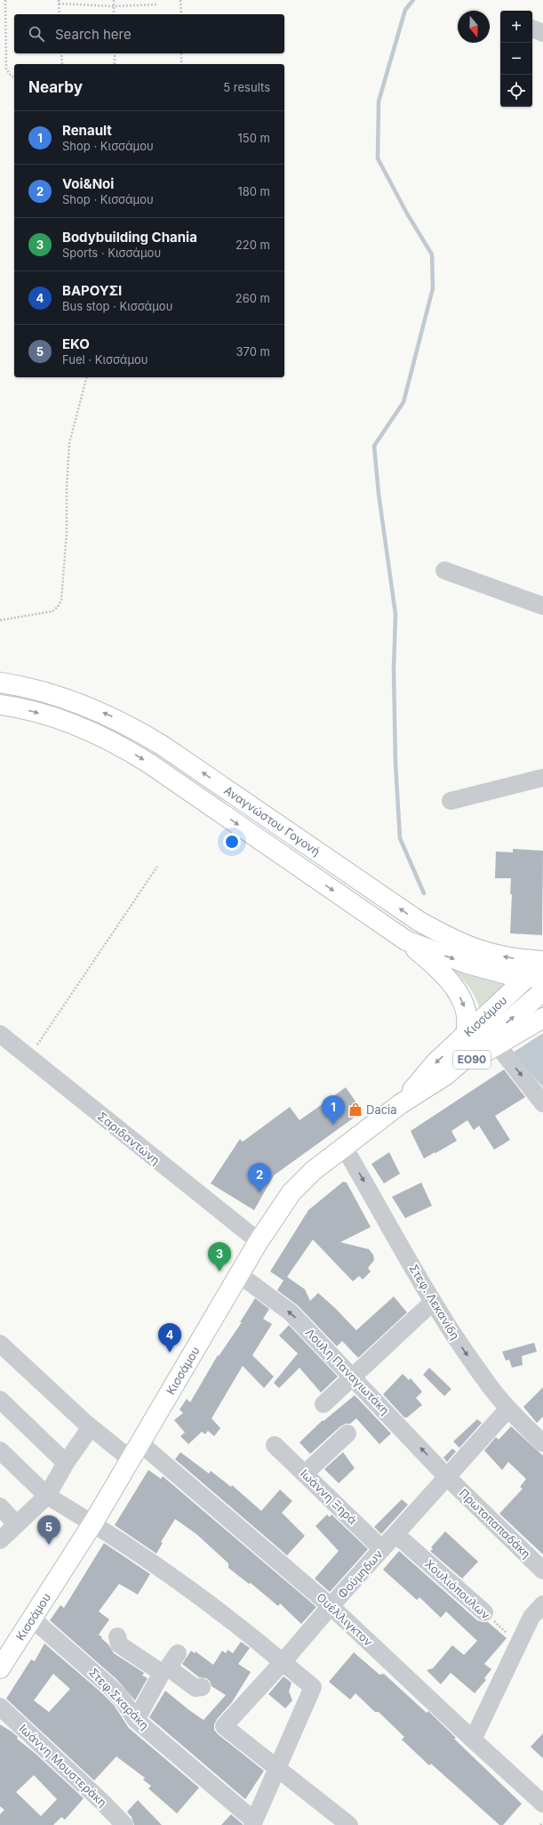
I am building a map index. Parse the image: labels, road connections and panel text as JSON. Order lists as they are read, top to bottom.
{
  "streets": {
    "main road": ["Αναγνώστου Γογονή", "Κισσάμου", "ΕΟ90"],
    "street": [
      "Σαριδαντώνη",
      "Στεφ. Λεκανίδη",
      "Λουλη Παναγιωτάκη",
      "Ιωάννη Ξηρά",
      "Πρωτοπαπαδάκη",
      "Φούμηδων",
      "Χουλιόπουλων",
      "Ουέλλιγκτον",
      "Στεφ.Σκαράκη",
      "Ιωάννη Μουστεράκη"
    ]
  },
  "crossings": [
    ["Αναγνώστου Γογονή", "Κισσάμου"],
    ["Κισσάμου", "ΕΟ90"],
    ["Κισσάμου", "Σαριδαντώνη"],
    ["Κισσάμου", "Στεφ. Λεκανίδη"],
    ["Κισσάμου", "Λουλη Παναγιωτάκη"],
    ["Κισσάμου", "Ουέλλιγκτον"],
    ["Κισσάμου", "Στεφ.Σκαράκη"],
    ["Στεφ. Λεκανίδη", "Φούμηδων"],
    ["Λουλη Παναγιωτάκη", "Πρωτοπαπαδάκη"],
    ["Λουλη Παναγιωτάκη", "Φούμηδων"],
    ["Ιωάννη Ξηρά", "Φούμηδων"],
    ["Πρωτοπαπαδάκη", "Φούμηδων"],
    ["Φούμηδων", "Χουλιόπουλων"],
    ["Φούμηδων", "Ουέλλιγκτον"]
  ],
  "one_way": ["Στεφ. Λεκανίδη", "Λουλη Παναγιωτάκη"],
  "places": {
    "shop": ["Dacia"]
  },
  "north": "bottom",
  "page": {
    "map_buttons": ["+", "−"],
    "search": "Search here",
    "heading": ["Nearby", "5 results"],
    "list": [
      {
        "mark": "1",
        "name": "Renault",
        "note": "Shop · Κισσάμου",
        "value": "150 m"
      },
      {
        "mark": "2",
        "name": "Voi&Noi",
        "note": "Shop · Κισσάμου",
        "value": "180 m"
      },
      {
        "mark": "3",
        "name": "Bodybuilding Chania",
        "note": "Sports · Κισσάμου",
        "value": "220 m"
      },
      {
        "mark": "4",
        "name": "ΒΑΡΟΥΣΙ",
        "note": "Bus stop · Κισσάμου",
        "value": "260 m"
      },
      {
        "mark": "5",
        "name": "EKO",
        "note": "Fuel · Κισσάμου",
        "value": "370 m"
      }
    ],
    "pins": [
      "1",
      "2",
      "3",
      "4",
      "5"
    ]
  }
}
